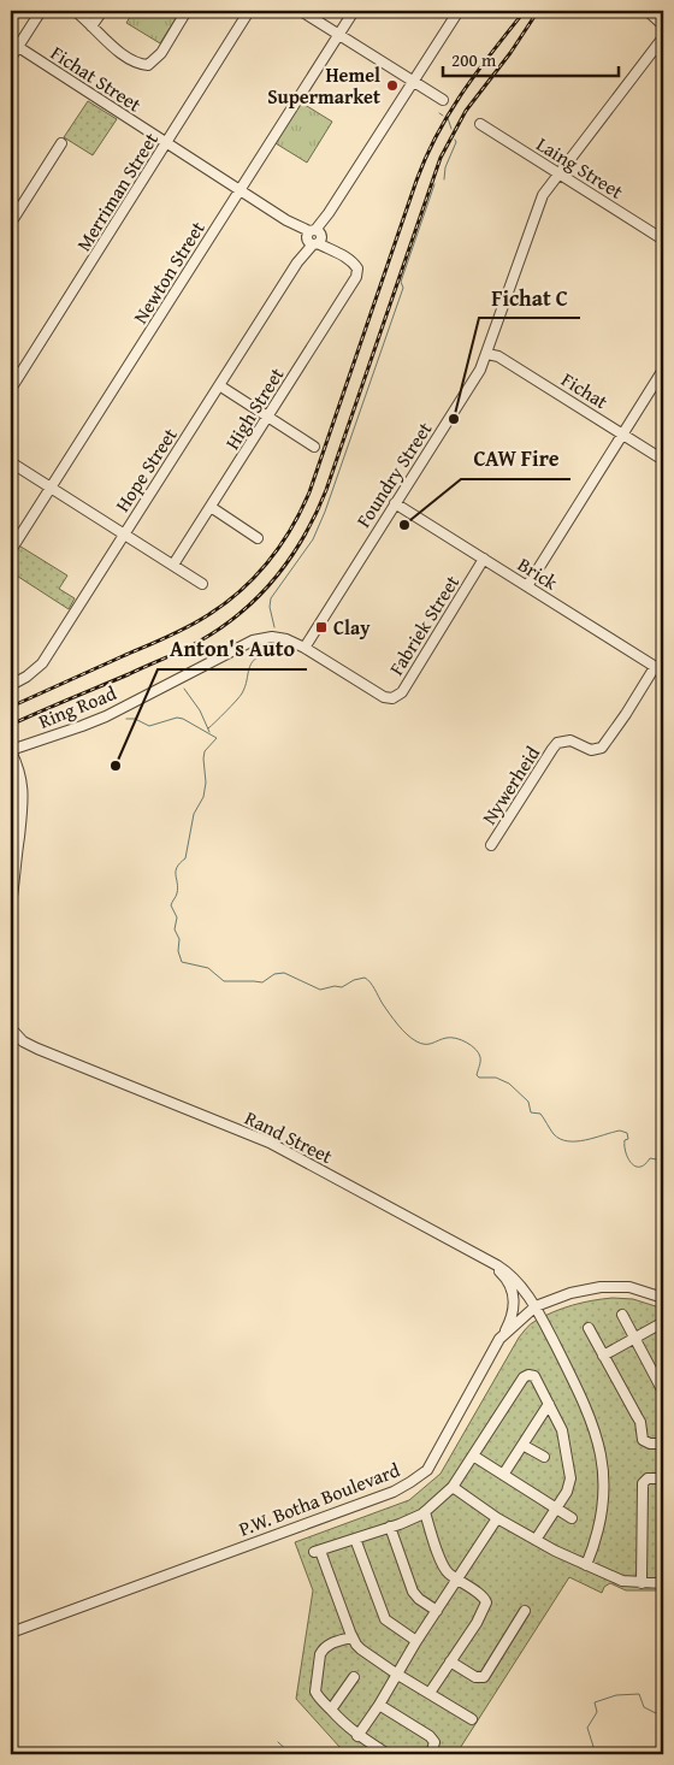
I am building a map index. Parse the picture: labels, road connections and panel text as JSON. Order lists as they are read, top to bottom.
{
  "streets": {
    "street": [
      "Fichat Street",
      "Laing Street",
      "Merriman Street",
      "Newton Street",
      "Fichat",
      "High Street",
      "Hope Street",
      "Foundry Street",
      "Brick",
      "Fabriek Street",
      "Ring Road",
      "Nywerheid",
      "Rand Street",
      "P.W. Botha Boulevard"
    ]
  },
  "crossings": [
    ["Fichat Street", "Merriman Street"],
    ["Fichat Street", "Newton Street"],
    ["Fichat Street", "High Street"],
    ["Fichat Street", "Hope Street"],
    ["Laing Street", "Foundry Street"],
    ["Fichat", "Foundry Street"],
    ["Foundry Street", "Brick"],
    ["Foundry Street", "Fabriek Street"],
    ["Foundry Street", "Ring Road"],
    ["Brick", "Fabriek Street"],
    ["Brick", "Nywerheid"],
    ["Fabriek Street", "Ring Road"],
    ["Rand Street", "P.W. Botha Boulevard"]
  ],
  "places": {
    "other": [
      "Hemel Supermarket",
      "Fichat C",
      "CAW Fire",
      "Anton's Auto"
    ],
    "transit": ["Clay"]
  },
  "scale_bar": "200 m"
}
